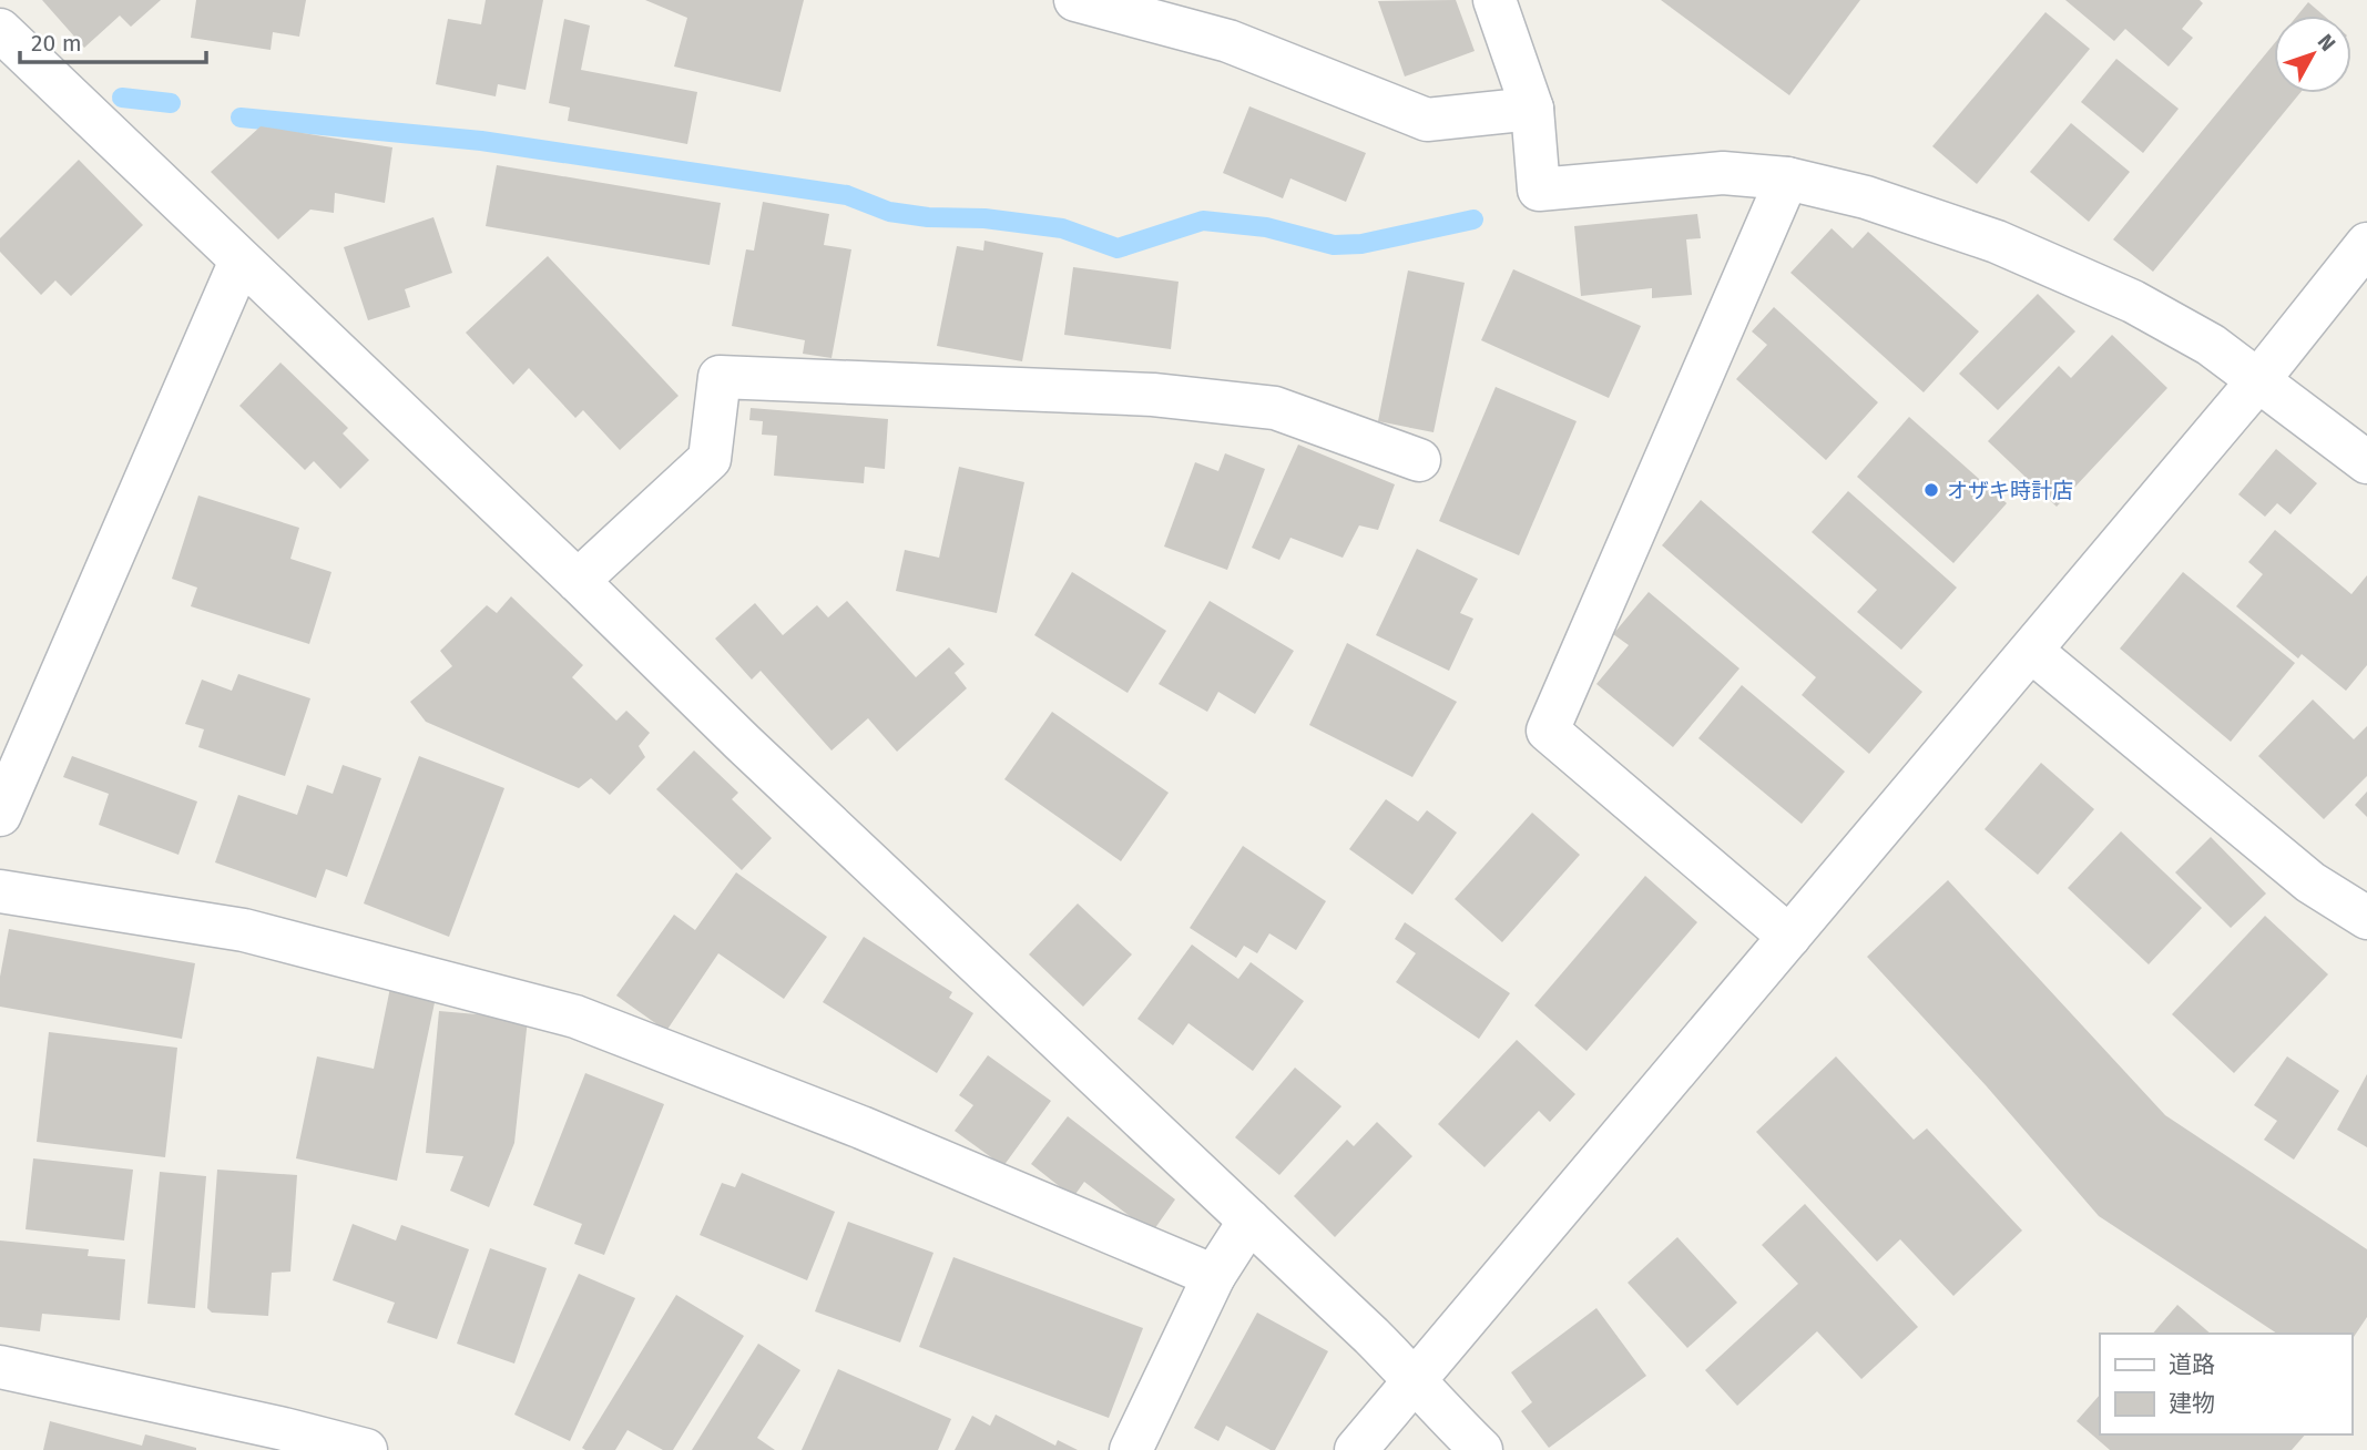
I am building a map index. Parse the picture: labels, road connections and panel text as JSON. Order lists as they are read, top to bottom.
{
  "places": ["オザキ時計店"],
  "legend": ["道路", "建物"],
  "scale_bar": "20 m",
  "north": "top right"
}
